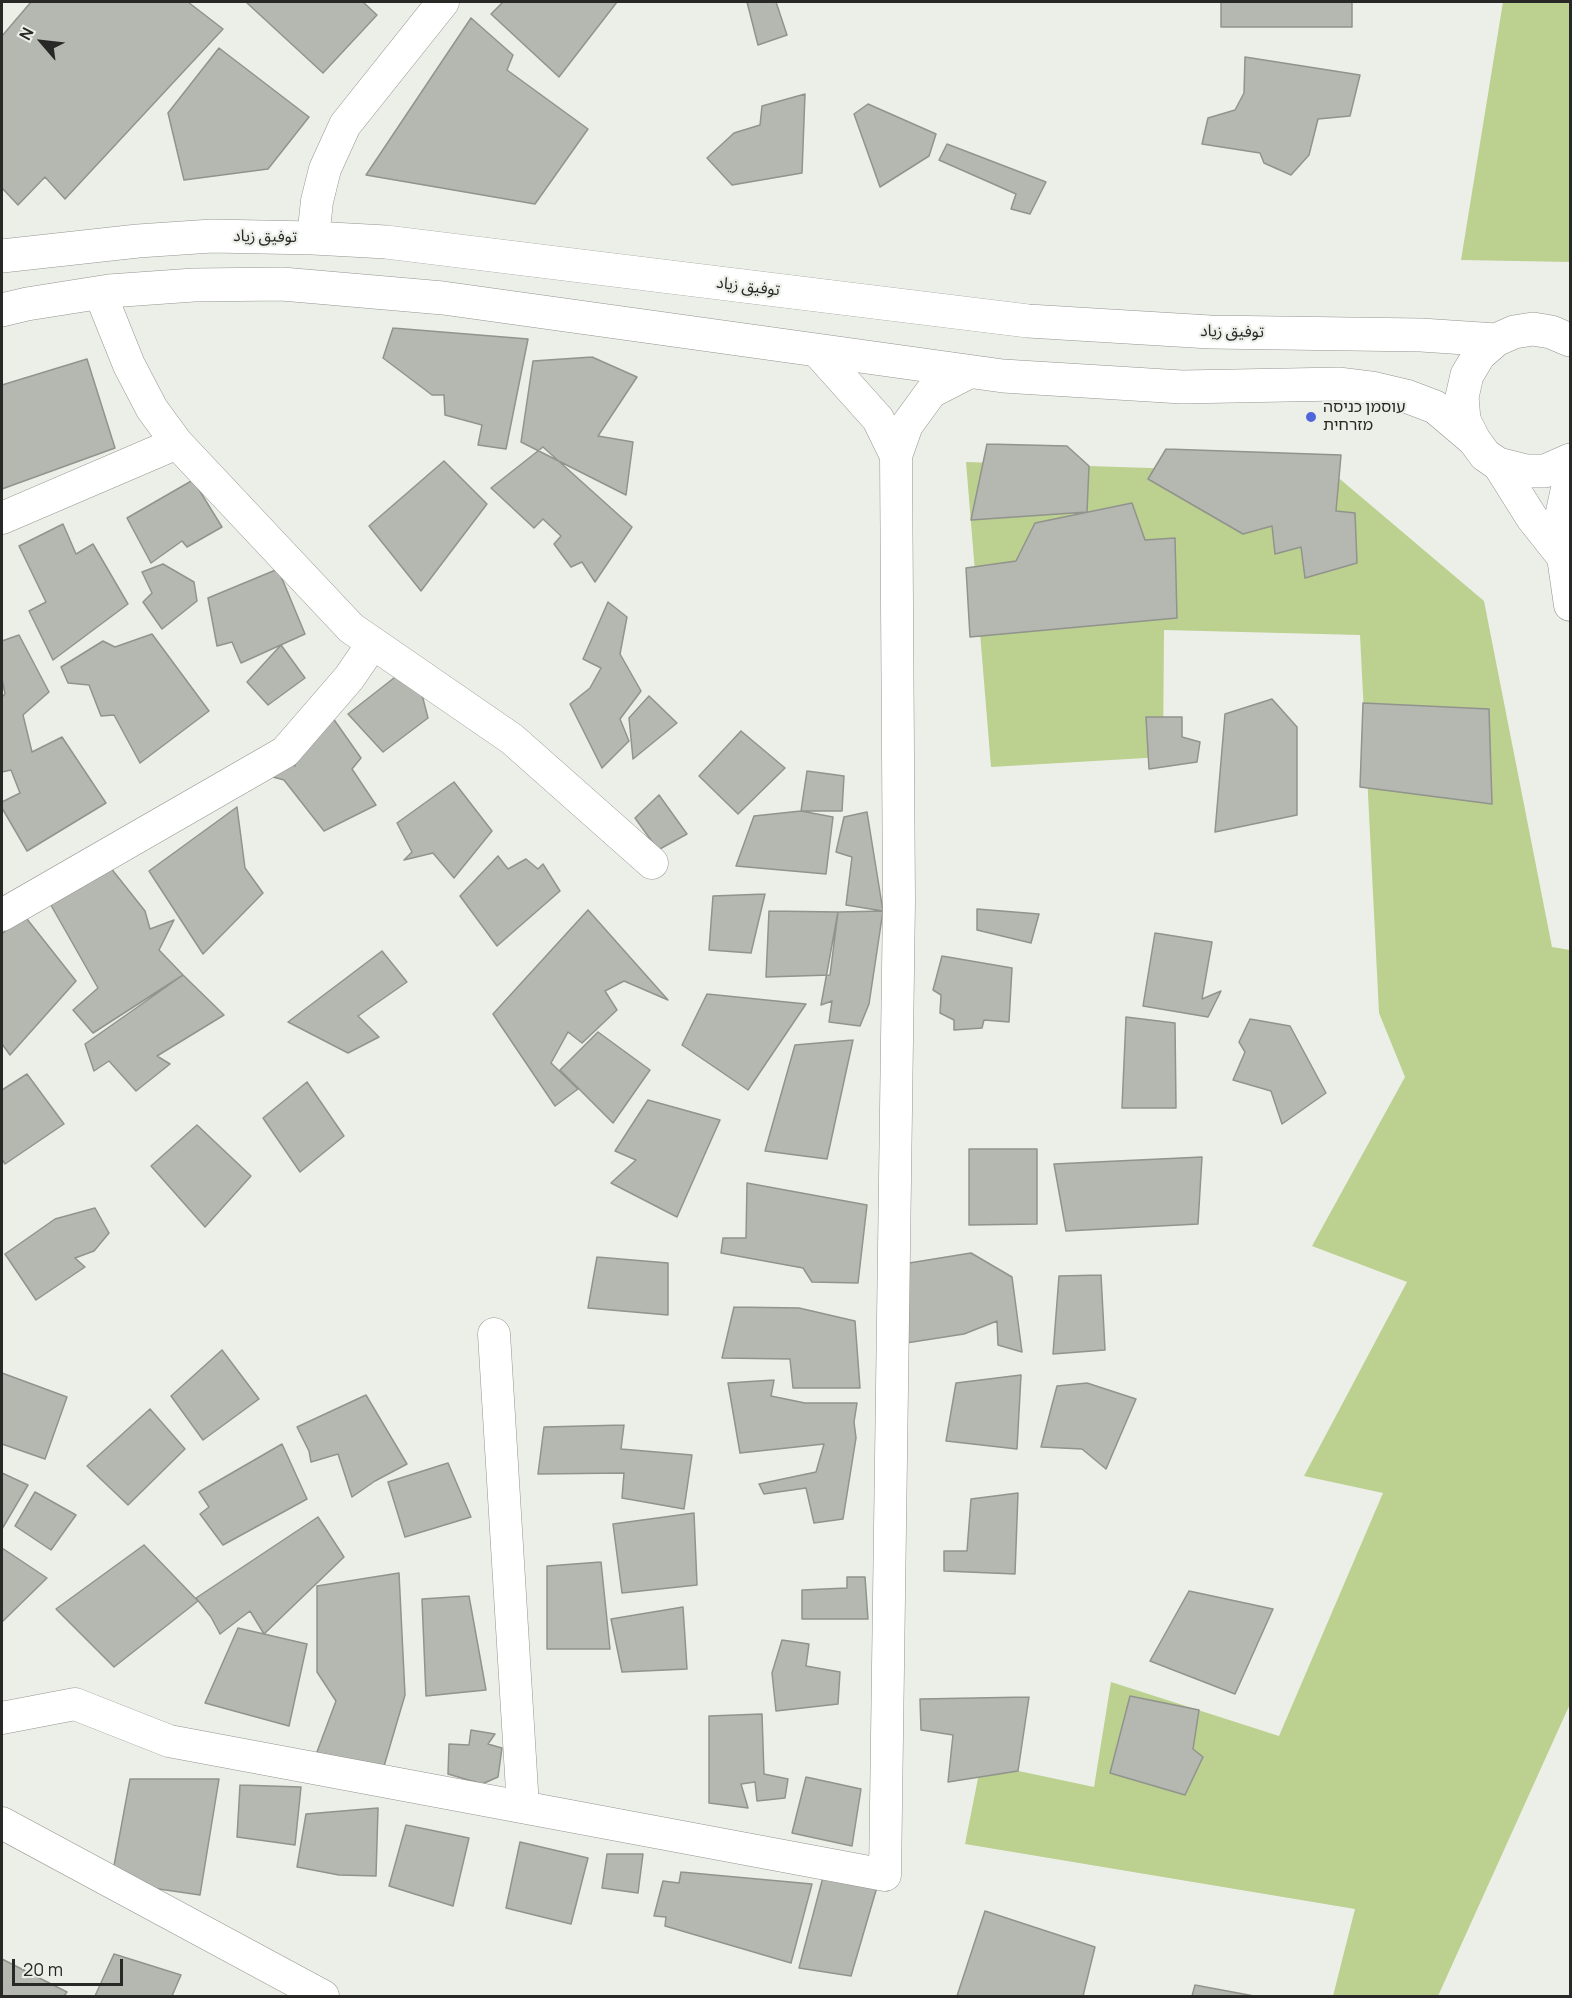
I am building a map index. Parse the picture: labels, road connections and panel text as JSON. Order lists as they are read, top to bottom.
{
  "streets": {
    "main road": ["توفيق زياد"]
  },
  "places": ["עוסמן כניסה מזרחית"],
  "scale_bar": "20 m",
  "north": "top left"
}
